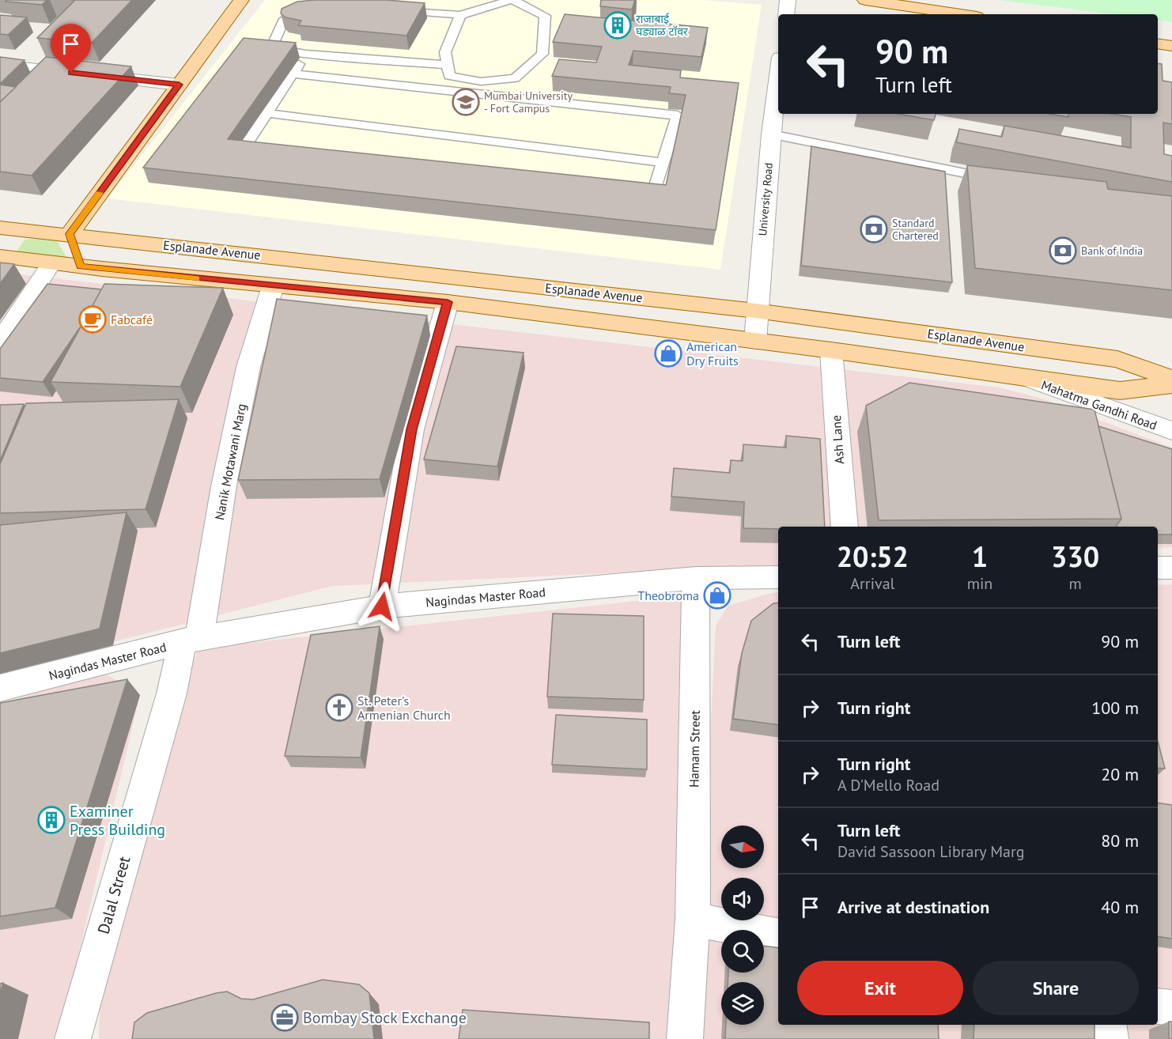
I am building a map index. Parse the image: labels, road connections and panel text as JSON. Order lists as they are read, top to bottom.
{
  "streets": {
    "main road": ["Esplanade Avenue"],
    "street": [
      "University Road",
      "Mahatma Gandhi Road",
      "Ash Lane",
      "Nanik Motawani Marg",
      "Nagindas Master Road",
      "Hamam Street",
      "Dalal Street"
    ]
  },
  "crossings": [
    ["University Road", "Esplanade Avenue"],
    ["Nanik Motawani Marg", "Nagindas Master Road"],
    ["Nanik Motawani Marg", "Dalal Street"],
    ["Nagindas Master Road", "Hamam Street"],
    ["Nagindas Master Road", "Dalal Street"]
  ],
  "places": {
    "building": ["राजाबाई घड्याळ टॉवर", "Examiner Press Building"],
    "school or university": ["Mumbai University - Fort Campus"],
    "bank": ["Standard Chartered", "Bank of India"],
    "cafe": ["Fabcafé"],
    "shop": ["American Dry Fruits", "Theobroma"],
    "church": ["St. Peter's Armenian Church"],
    "office": ["Bombay Stock Exchange"]
  },
  "north": "right",
  "page": {
    "turn": ["90 m", "Turn left"],
    "eta": [
      "20:52",
      "Arrival",
      "1",
      "min",
      "330",
      "m"
    ],
    "list": [
      {
        "name": "Turn left",
        "value": "90 m"
      },
      {
        "name": "Turn right",
        "value": "100 m"
      },
      {
        "name": "Turn right",
        "note": "A D'Mello Road",
        "value": "20 m"
      },
      {
        "name": "Turn left",
        "note": "David Sassoon Library Marg",
        "value": "80 m"
      },
      {
        "name": "Arrive at destination",
        "value": "40 m"
      }
    ],
    "buttons": ["Exit", "Share"]
  }
}
